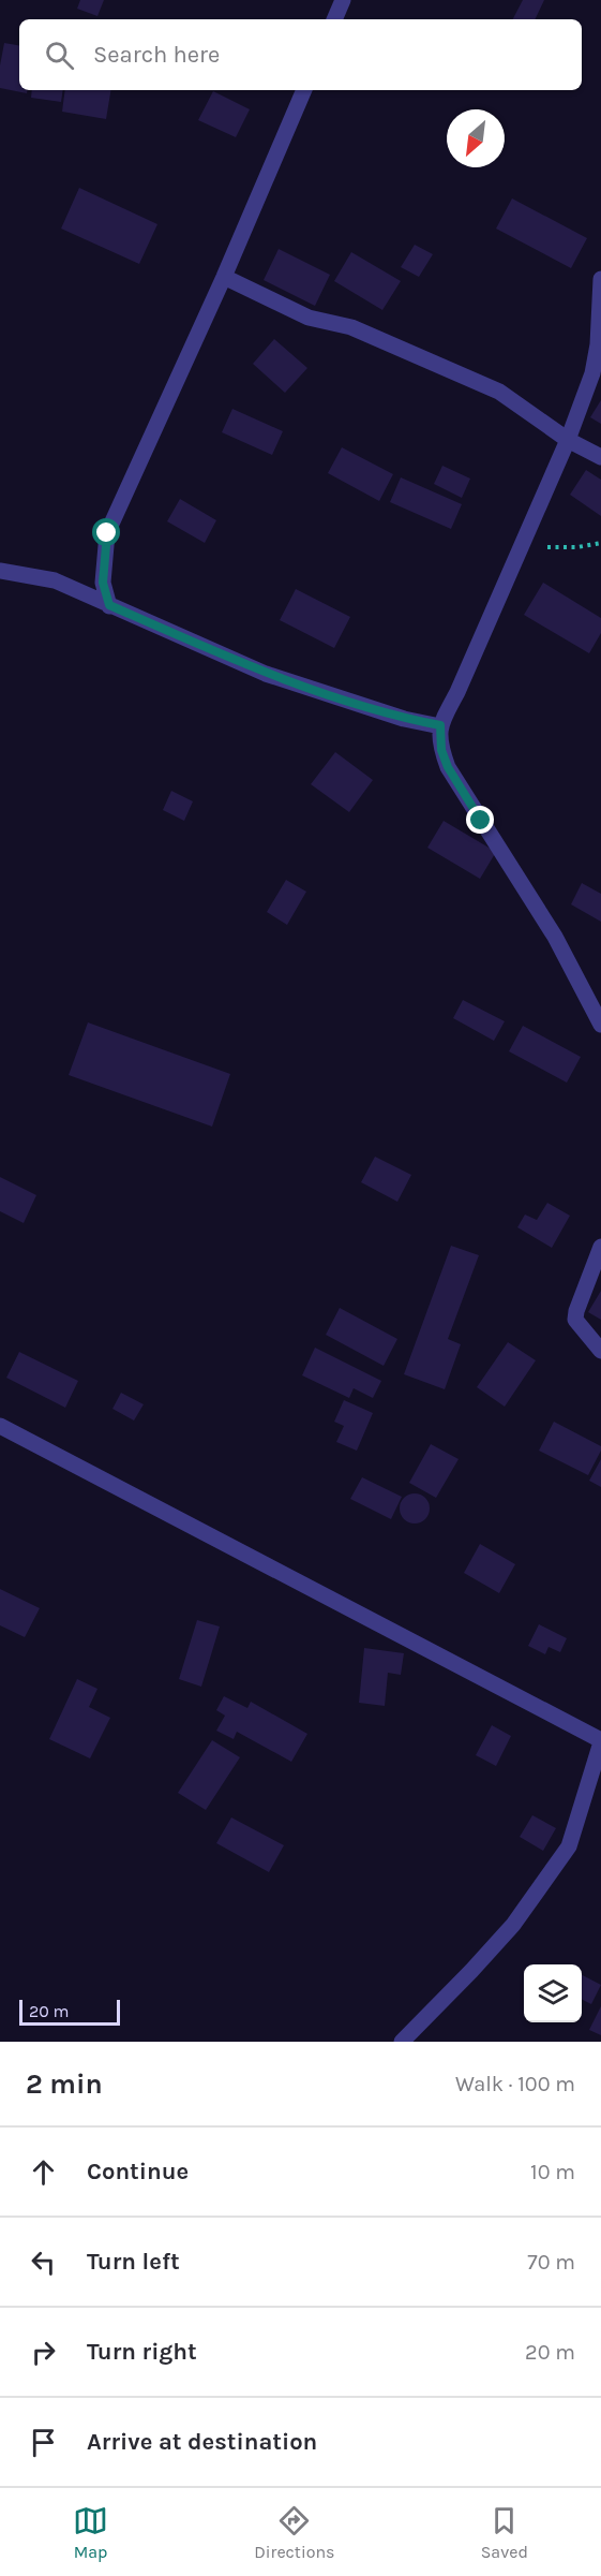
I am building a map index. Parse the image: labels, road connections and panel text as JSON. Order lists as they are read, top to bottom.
{
  "scale_bar": "20 m",
  "north": "bottom left",
  "page": {
    "search": "Search here",
    "scale": "20 m",
    "heading": ["2 min", "Walk · 100 m"],
    "list": [
      ["Continue", "10 m"],
      ["Turn left", "70 m"],
      ["Turn right", "20 m"],
      "Arrive at destination"
    ],
    "nav": ["Map", "Directions", "Saved"]
  }
}
